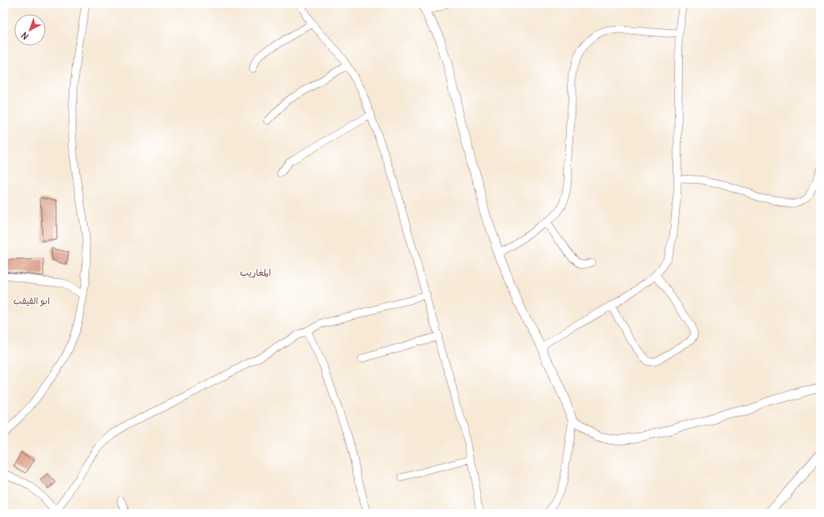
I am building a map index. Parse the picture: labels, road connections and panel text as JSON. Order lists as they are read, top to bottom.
{
  "districts": ["المغاريب", "ابو القيقب"],
  "north": "bottom left"
}
